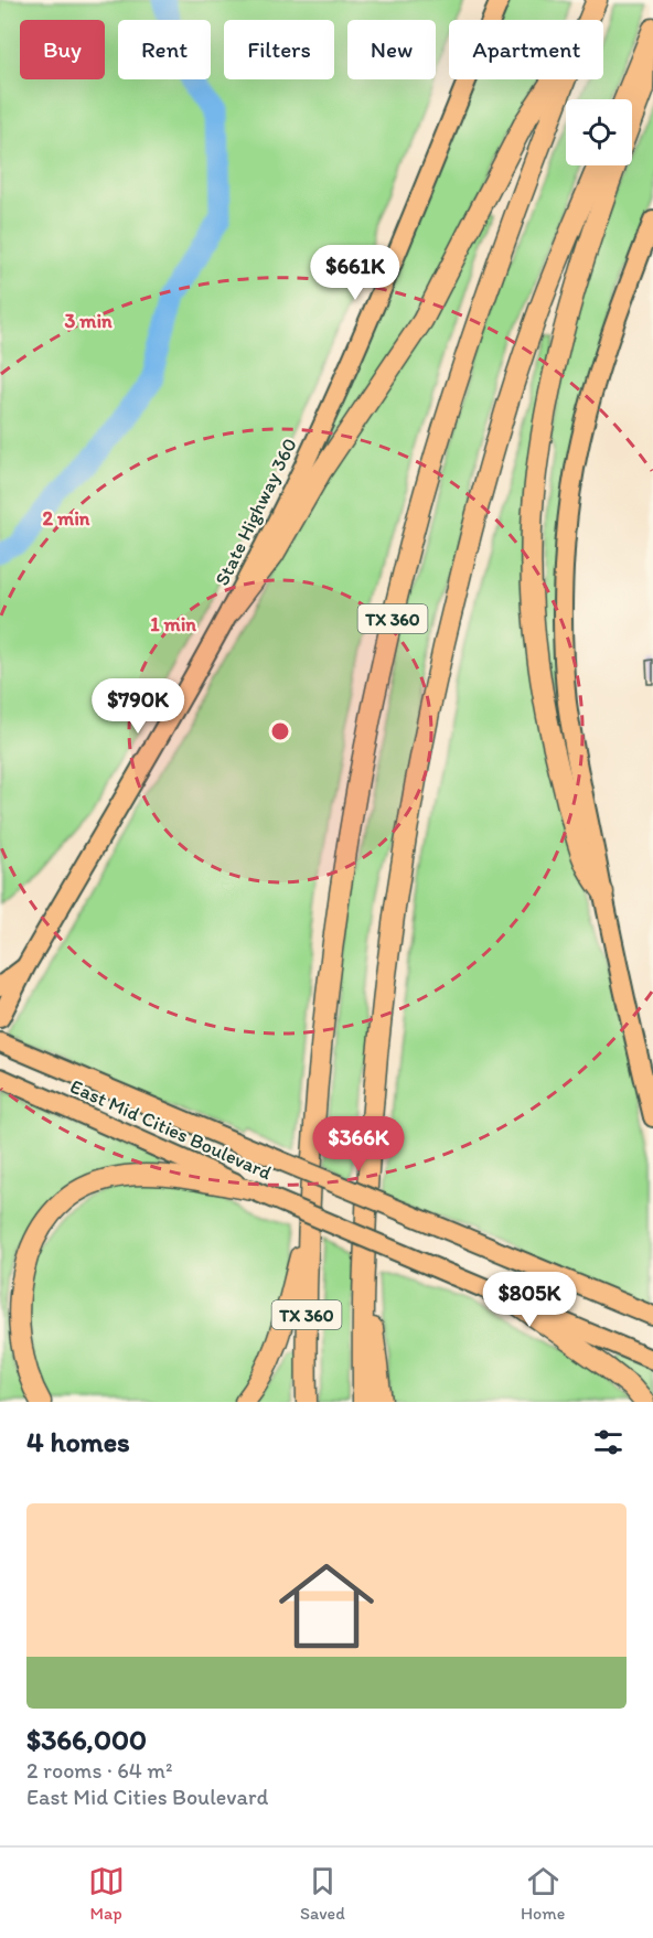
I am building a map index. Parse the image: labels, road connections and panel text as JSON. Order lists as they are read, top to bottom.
{
  "streets": {
    "highway": ["TX 360"],
    "main road": ["State Highway 360", "East Mid Cities Boulevard"]
  },
  "page": {
    "chip": [
      "Buy",
      "Rent",
      "Filters",
      "New",
      "Apartment"
    ],
    "price": [
      "$661K",
      "$790K",
      "$366K",
      "$805K"
    ],
    "heading": "4 homes",
    "list": [
      {
        "name": "$366,000",
        "note": "2 rooms · 64 m² · East Mid Cities Boulevard"
      }
    ],
    "tabs": ["Map", "Saved", "Home"]
  },
  "rings": ["3 min", "2 min", "1 min"]
}
